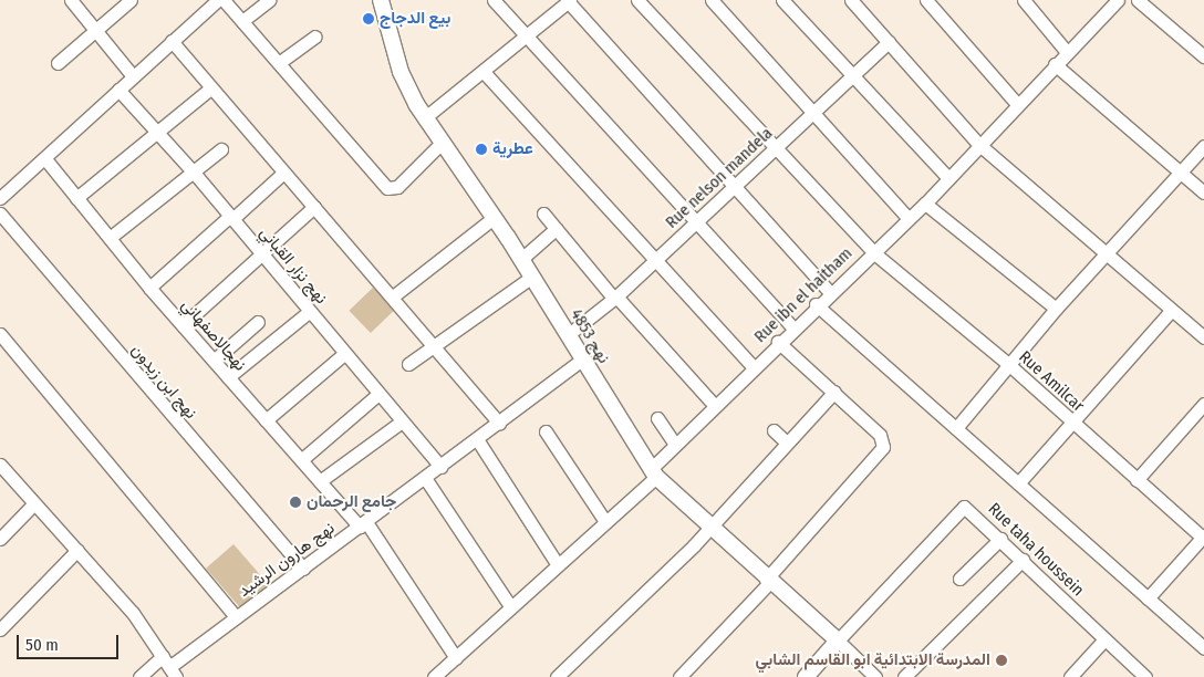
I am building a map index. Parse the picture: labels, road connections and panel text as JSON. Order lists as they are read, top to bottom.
{
  "streets": {
    "street": [
      "Rue nelson mandela",
      "نهج نزار القباني",
      "Rue ibn el haitham",
      "نهجالاصفهاني",
      "نهج 4853",
      "نهج ابن زيدون",
      "Rue Amilcar",
      "Rue taha houssein",
      "نهج هارون الرشيد"
    ]
  },
  "crossings": [
    ["Rue nelson mandela", "نهج 4853"],
    ["Rue nelson mandela", "Rue Amilcar"],
    ["نهج نزار القباني", "نهج هارون الرشيد"],
    ["Rue ibn el haitham", "نهجالاصفهاني"],
    ["Rue ibn el haitham", "نهج 4853"],
    ["Rue ibn el haitham", "Rue Amilcar"],
    ["نهجالاصفهاني", "نهج هارون الرشيد"],
    ["نهج 4853", "Rue taha houssein"],
    ["نهج 4853", "نهج هارون الرشيد"],
    ["نهج ابن زيدون", "نهج هارون الرشيد"]
  ],
  "places": [
    "بيع الدجاج",
    "عطرية",
    "جامع الرحمان",
    "المدرسة الابتدائية ابو القاسم الشابي"
  ],
  "scale_bar": "50 m"
}
